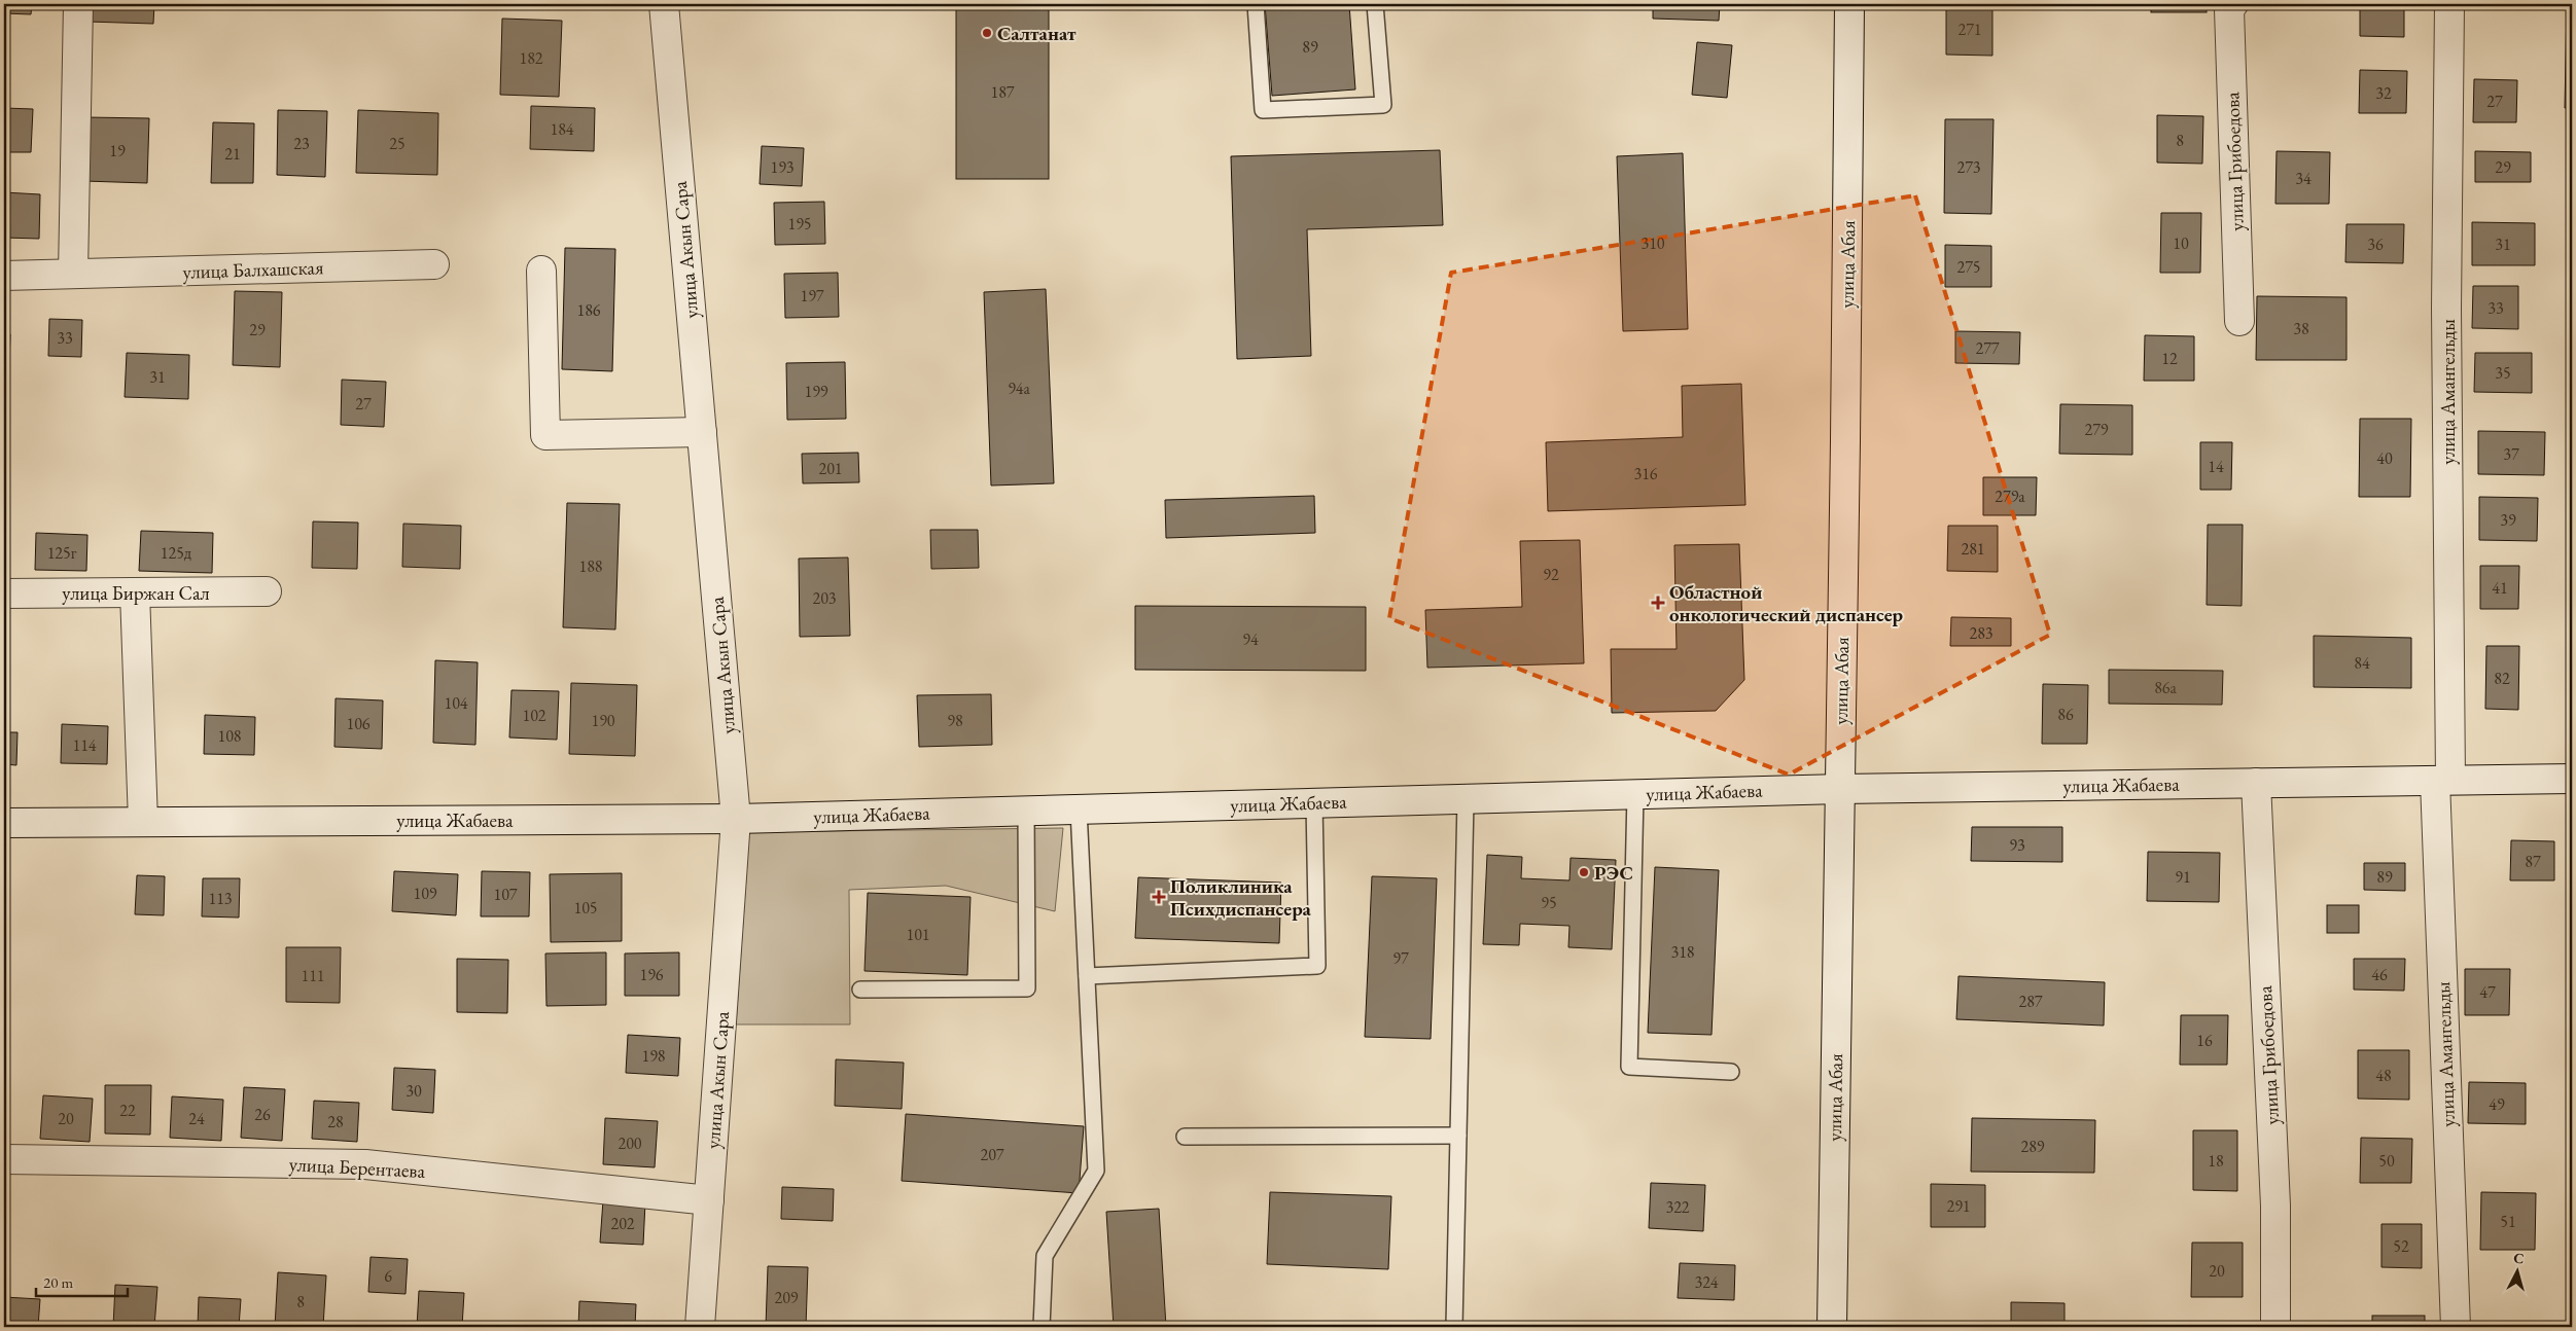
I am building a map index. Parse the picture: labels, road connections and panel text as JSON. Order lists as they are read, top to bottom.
{
  "streets": {
    "street": [
      "улица Грибоедова",
      "улица Акын Сара",
      "улица Абая",
      "улица Балхашская",
      "улица Амангельды",
      "улица Биржан Сал",
      "улица Жабаева",
      "улица Берентаева"
    ]
  },
  "crossings": [
    ["улица Грибоедова", "улица Жабаева"],
    ["улица Акын Сара", "улица Жабаева"],
    ["улица Акын Сара", "улица Берентаева"],
    ["улица Абая", "улица Жабаева"],
    ["улица Амангельды", "улица Жабаева"]
  ],
  "places": {
    "other": ["Салтанат", "РЭС"],
    "health": ["Областной онкологический диспансер", "Поликлиника Психдиспансера"]
  },
  "house_numbers": [
    "271",
    "89",
    "182",
    "187",
    "32",
    "27",
    "184",
    "8",
    "23",
    "25",
    "19",
    "21",
    "193",
    "273",
    "29",
    "34",
    "195",
    "310",
    "10",
    "36",
    "31",
    "275",
    "197",
    "33",
    "186",
    "38",
    "29",
    "33",
    "277",
    "12",
    "35",
    "31",
    "94а",
    "199",
    "27",
    "279",
    "37",
    "40",
    "14",
    "201",
    "316",
    "279а",
    "39",
    "281",
    "125г",
    "125д",
    "188",
    "92",
    "41",
    "203",
    "283",
    "94",
    "84",
    "82",
    "86а",
    "104",
    "86",
    "102",
    "190",
    "98",
    "106",
    "108",
    "114",
    "93",
    "87",
    "91",
    "89",
    "109",
    "107",
    "113",
    "95",
    "105",
    "101",
    "318",
    "97",
    "196",
    "46",
    "111",
    "47",
    "287",
    "16",
    "198",
    "48",
    "30",
    "49",
    "22",
    "26",
    "20",
    "24",
    "28",
    "200",
    "289",
    "207",
    "18",
    "50",
    "291",
    "322",
    "51",
    "202",
    "52",
    "20",
    "6",
    "324",
    "209",
    "8"
  ],
  "scale_bar": "20 m",
  "north": "top"
}
